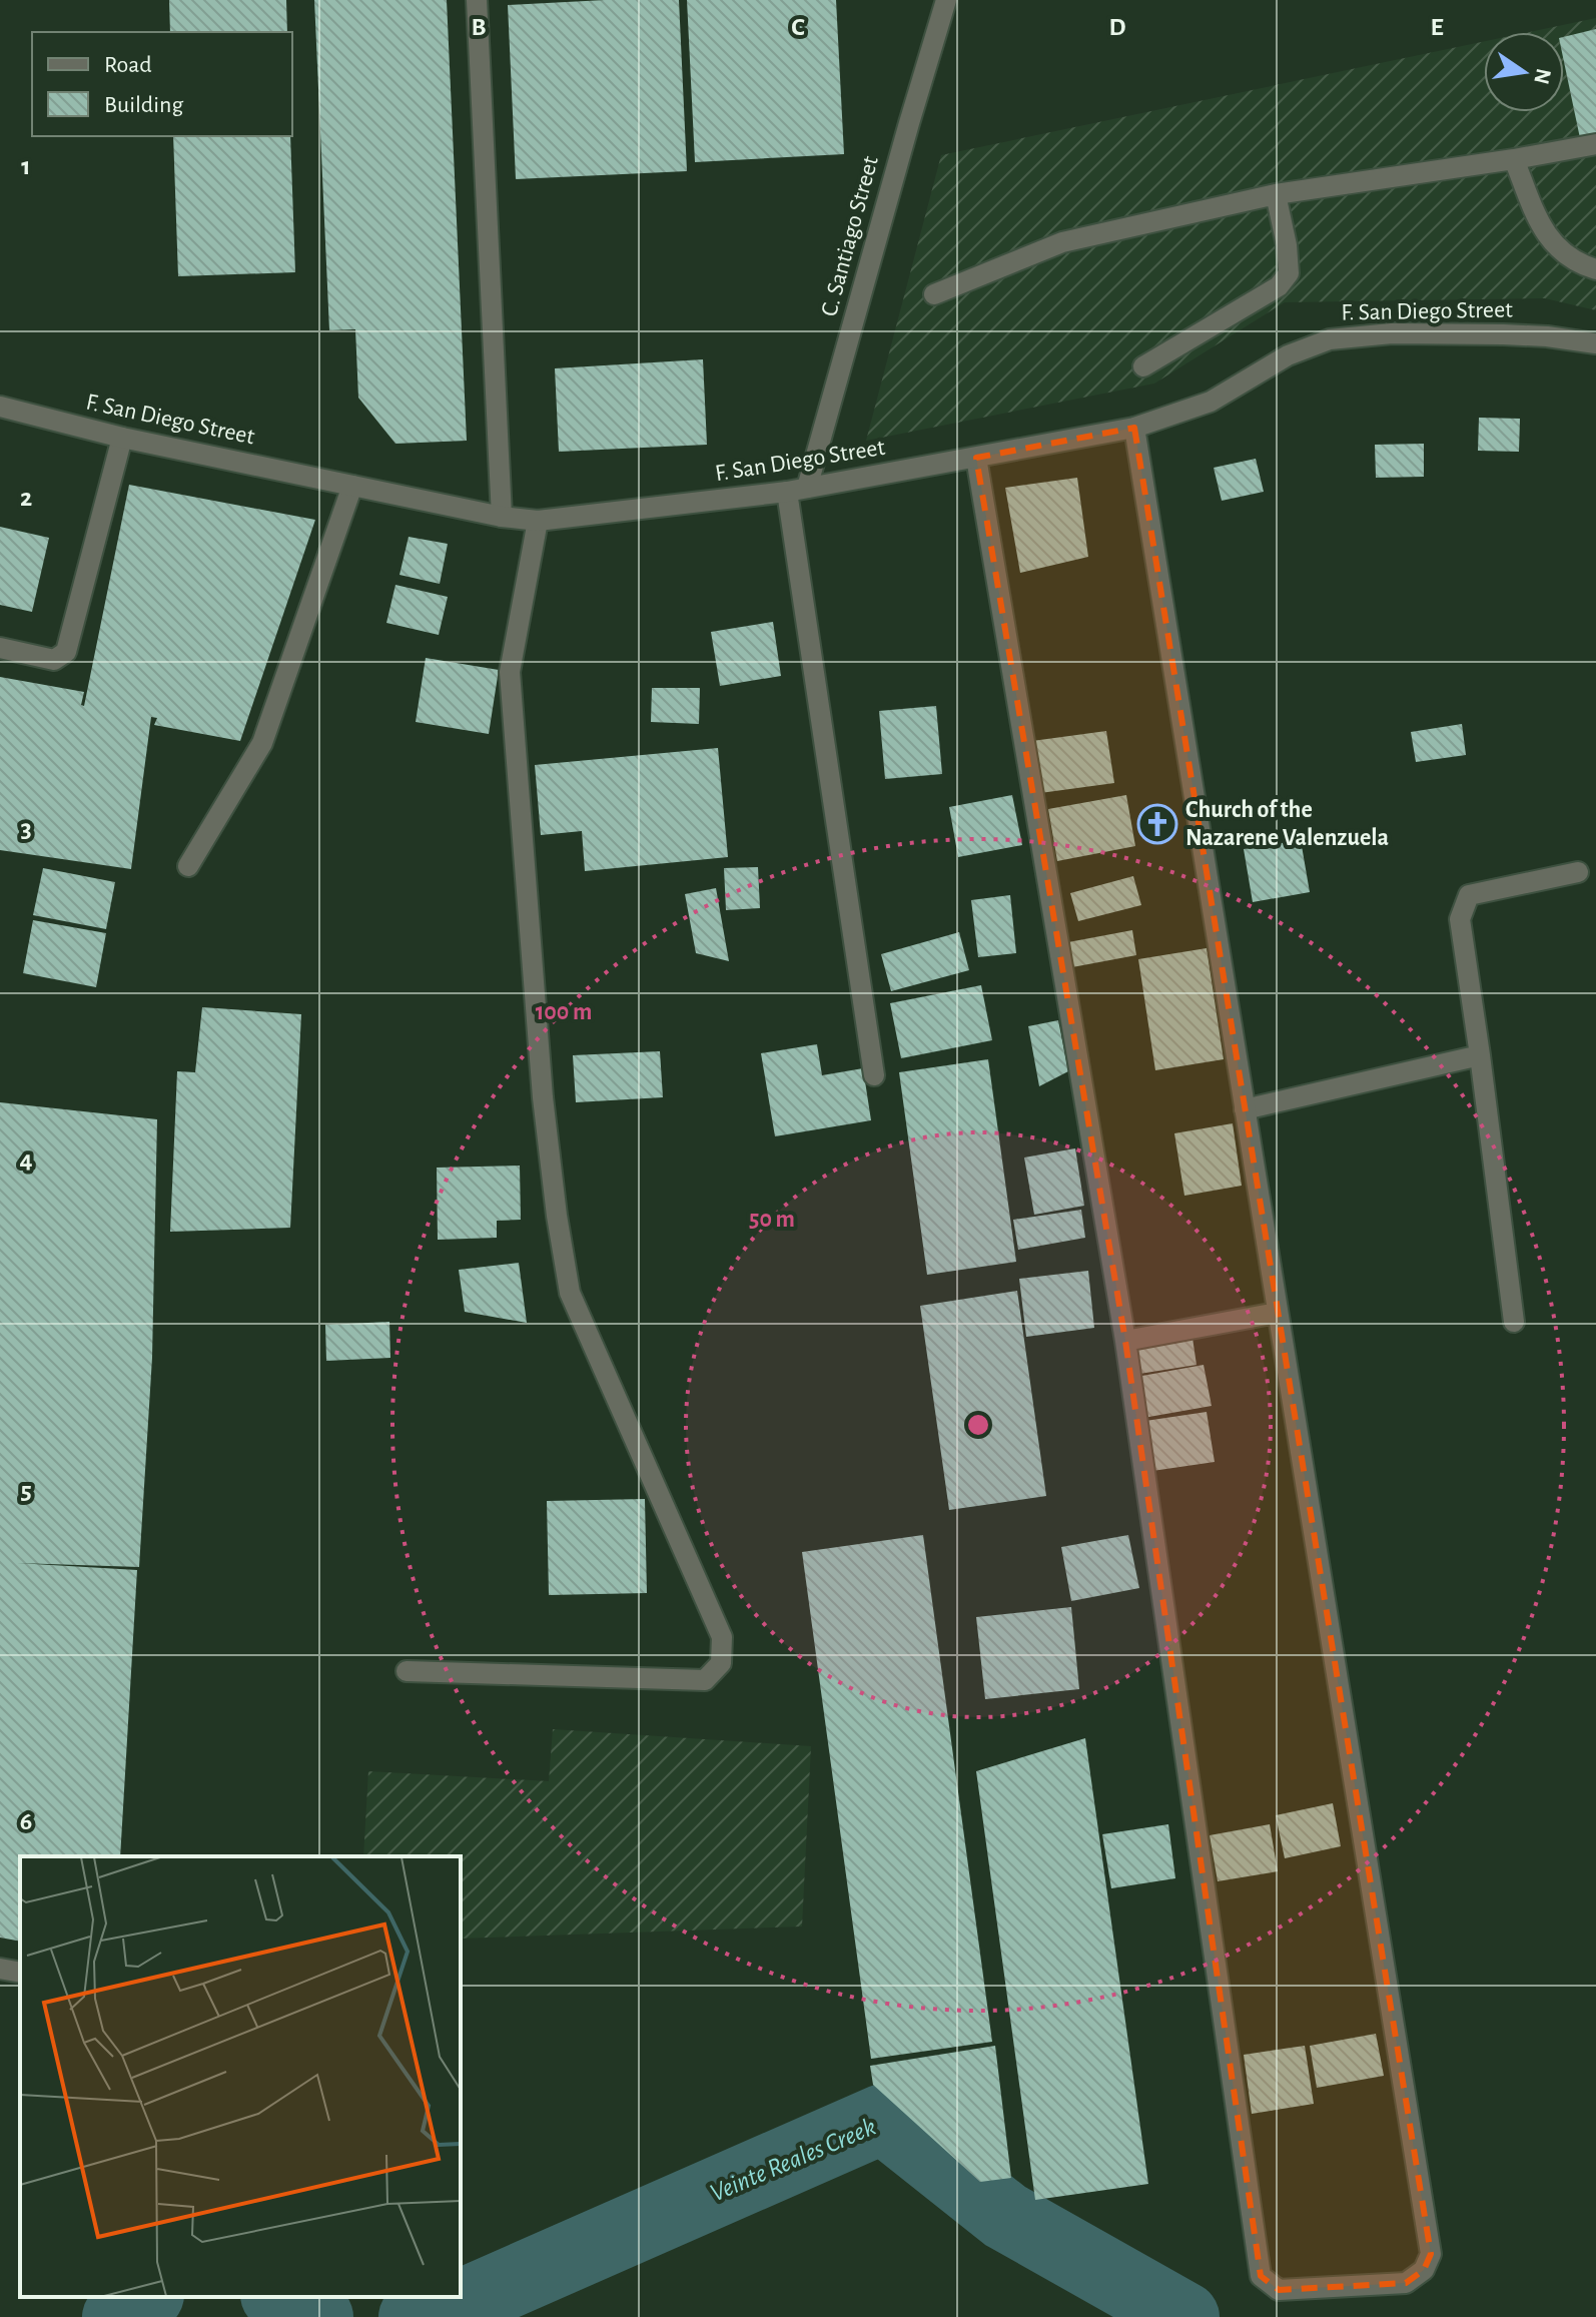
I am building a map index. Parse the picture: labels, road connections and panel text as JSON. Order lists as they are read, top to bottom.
{
  "streets": {
    "street": ["C. Santiago Street", "F. San Diego Street"]
  },
  "crossings": [
    ["C. Santiago Street", "F. San Diego Street"]
  ],
  "water": ["Veinte Reales Creek"],
  "places": {
    "church": ["Church of the Nazarene Valenzuela"]
  },
  "legend": ["Road", "Building"],
  "north": "right",
  "grid": {
    "columns": [
      "B",
      "C",
      "D",
      "E"
    ],
    "rows": [
      "1",
      "2",
      "3",
      "4",
      "5",
      "6"
    ]
  },
  "rings": ["100 m", "50 m"]
}
